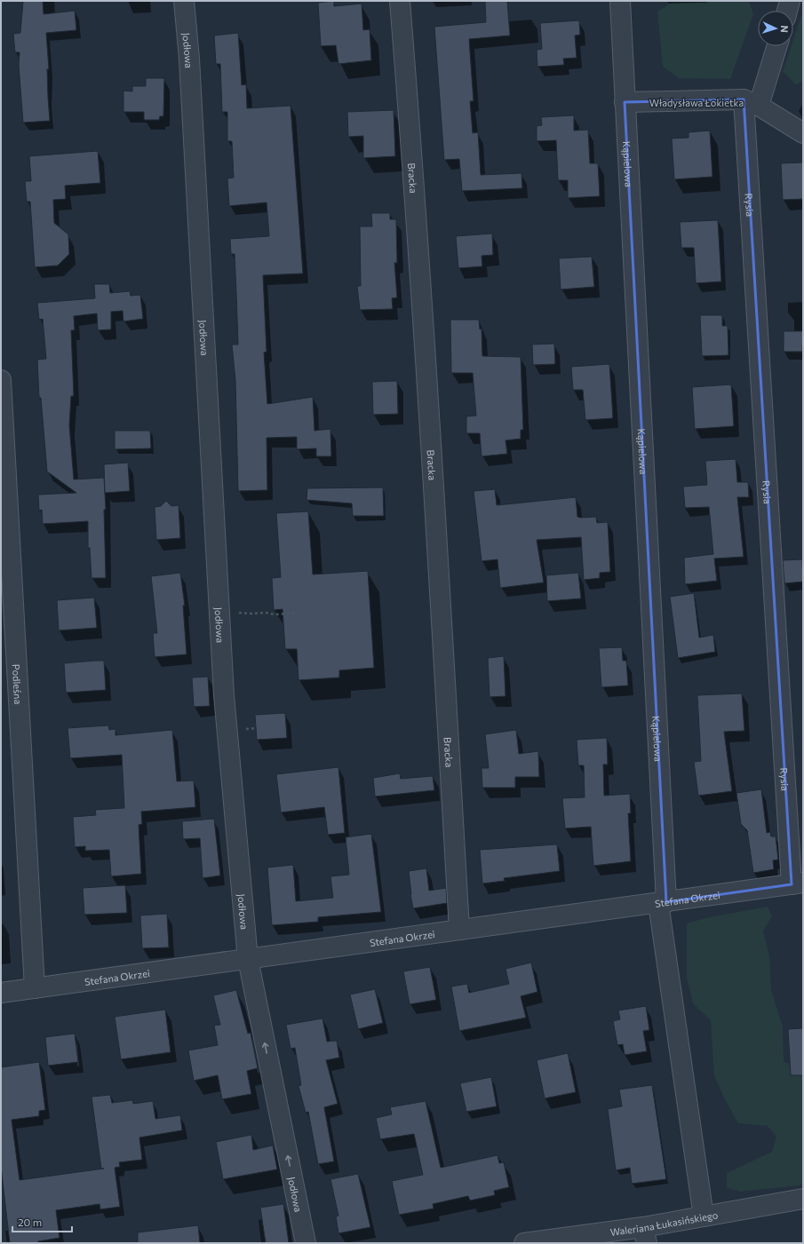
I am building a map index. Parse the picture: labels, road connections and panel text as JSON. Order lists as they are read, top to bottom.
{
  "streets": {
    "street": [
      "Jodłowa",
      "Władysława Łokietka",
      "Kąpielowa",
      "Bracka",
      "Rysia",
      "Podleśna",
      "Stefana Okrzei",
      "Waleriana Łukasińskiego"
    ]
  },
  "crossings": [
    ["Jodłowa", "Stefana Okrzei"],
    ["Władysława Łokietka", "Kąpielowa"],
    ["Władysława Łokietka", "Rysia"],
    ["Kąpielowa", "Stefana Okrzei"],
    ["Kąpielowa", "Waleriana Łukasińskiego"],
    ["Bracka", "Stefana Okrzei"],
    ["Rysia", "Stefana Okrzei"],
    ["Podleśna", "Stefana Okrzei"]
  ],
  "scale_bar": "20 m",
  "north": "right"
}
